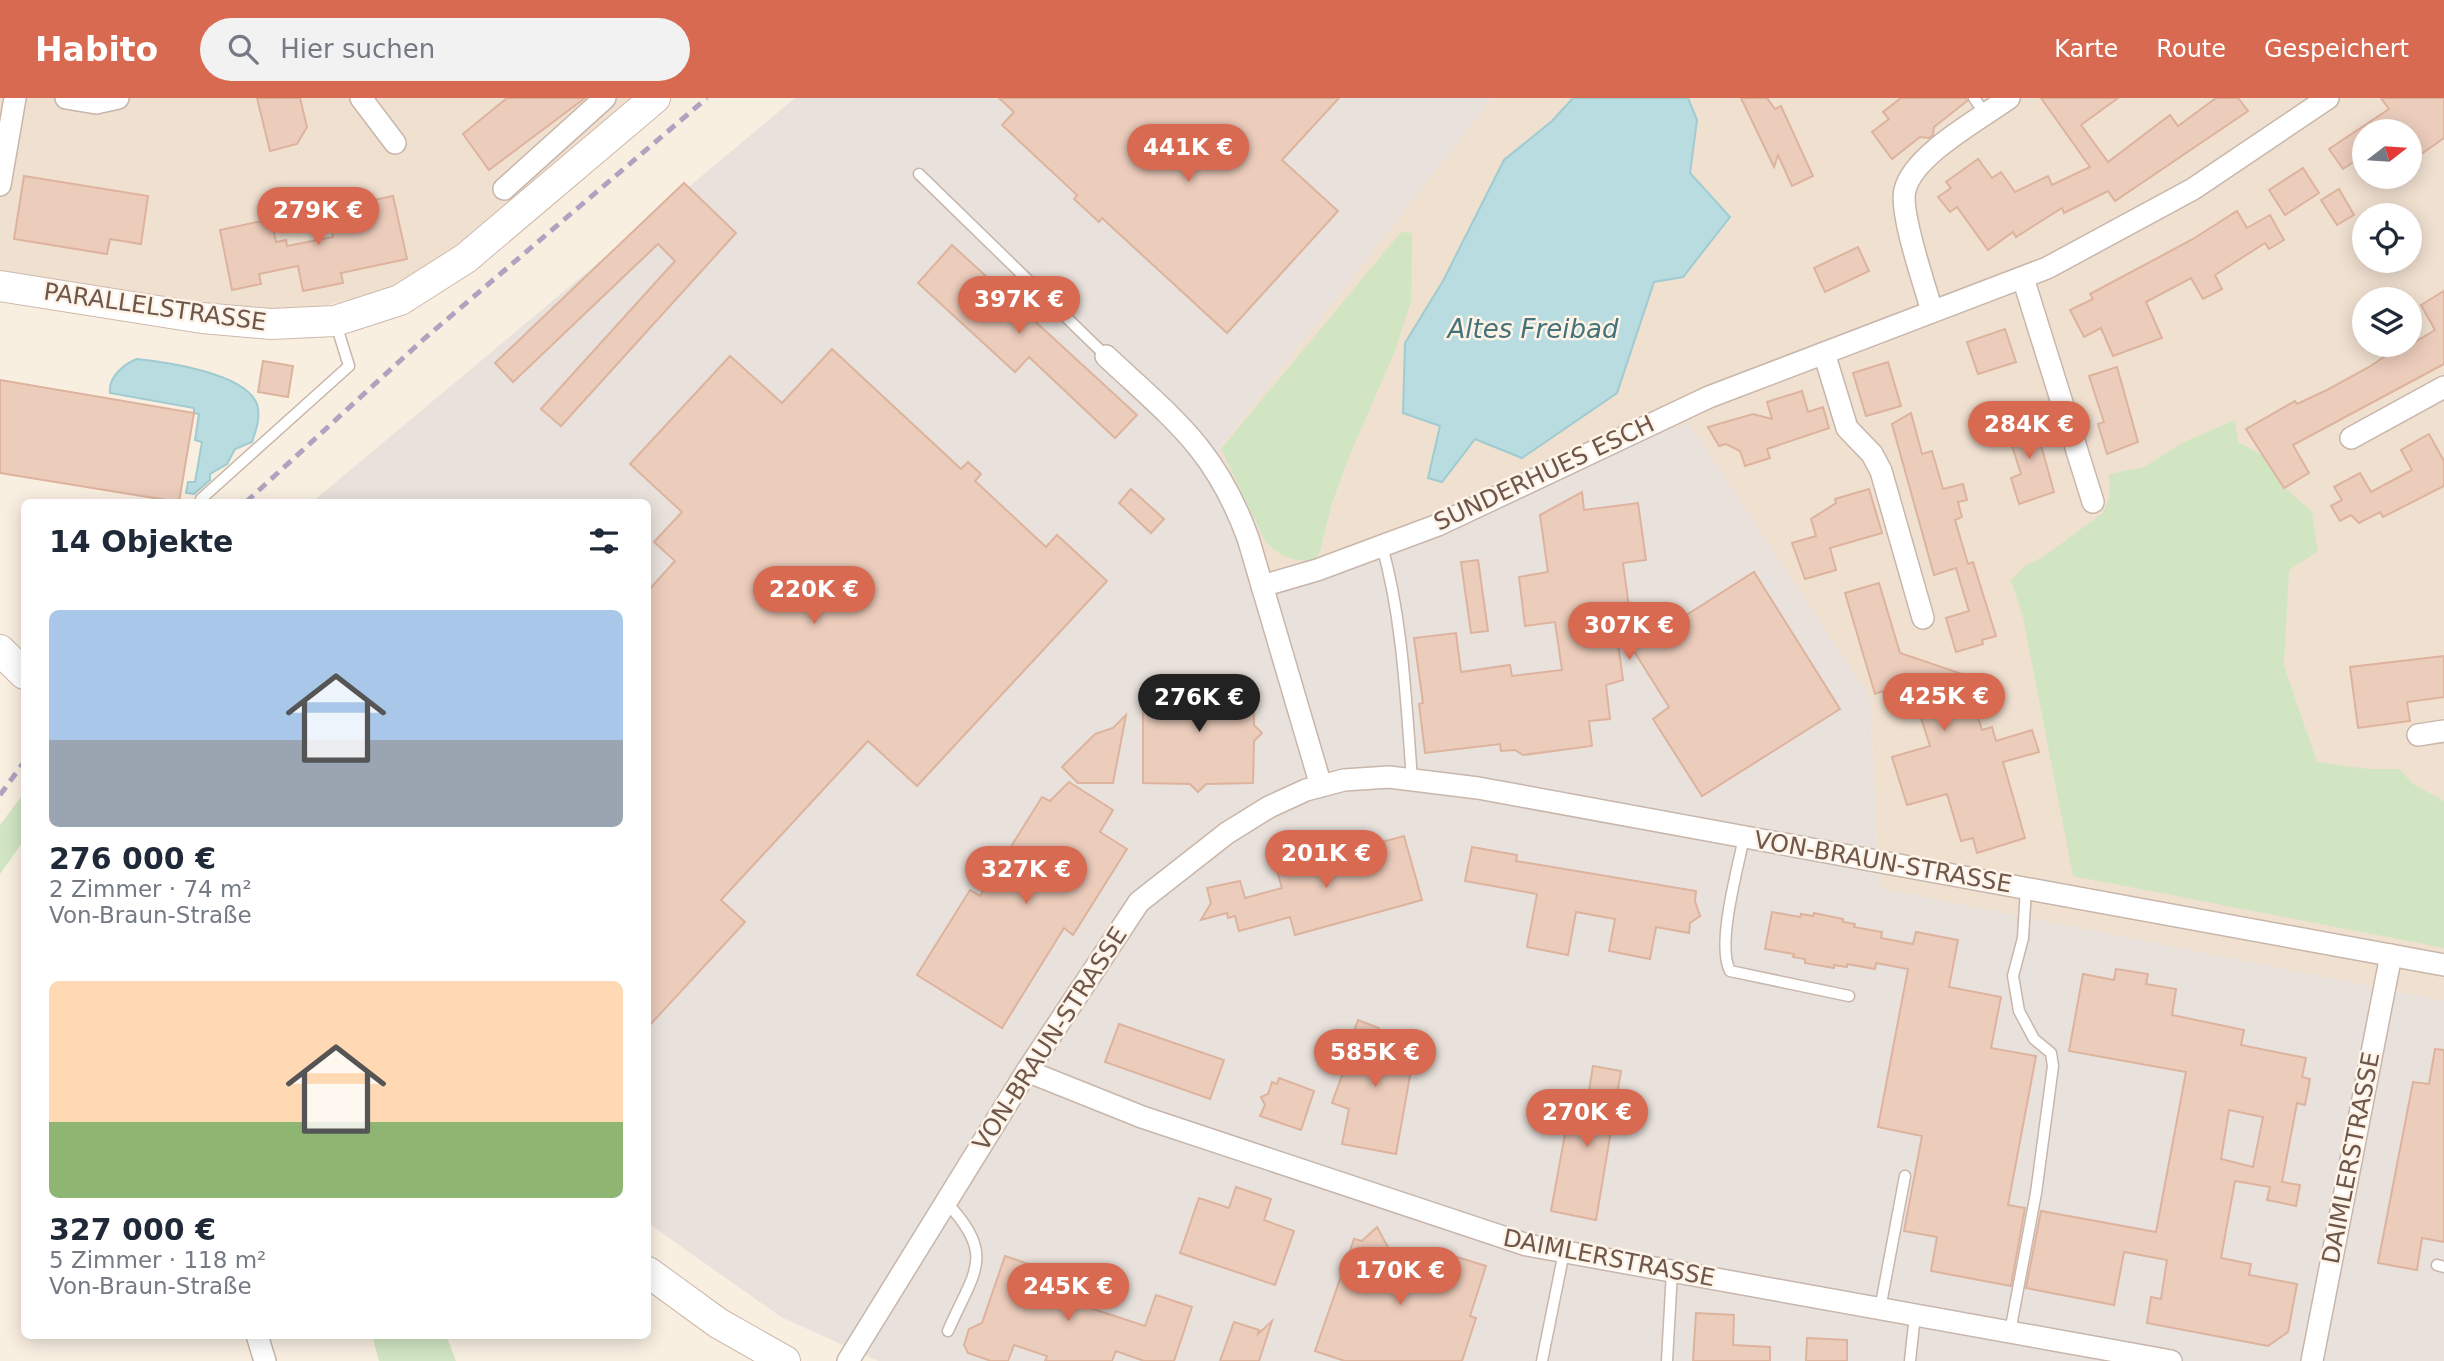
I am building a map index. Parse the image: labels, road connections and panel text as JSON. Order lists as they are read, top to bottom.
{
  "streets": {
    "main road": ["PARALLELSTRASSE"],
    "street": ["SUNDERHUES ESCH", "VON-BRAUN-STRASSE", "DAIMLERSTRASSE"]
  },
  "crossings": [
    ["VON-BRAUN-STRASSE", "DAIMLERSTRASSE"]
  ],
  "water": ["Altes Freibad"],
  "north": "right",
  "page": {
    "header": "Habito",
    "search": "Hier suchen",
    "nav": ["Karte", "Route", "Gespeichert"],
    "price": [
      "441K €",
      "279K €",
      "397K €",
      "284K €",
      "220K €",
      "307K €",
      "425K €",
      "276K €",
      "201K €",
      "327K €",
      "585K €",
      "270K €",
      "170K €",
      "245K €"
    ],
    "heading": "14 Objekte",
    "list": [
      {
        "name": "276 000 €",
        "note": "2 Zimmer · 74 m² · Von-Braun-Straße"
      },
      {
        "name": "327 000 €",
        "note": "5 Zimmer · 118 m² · Von-Braun-Straße"
      }
    ]
  }
}
